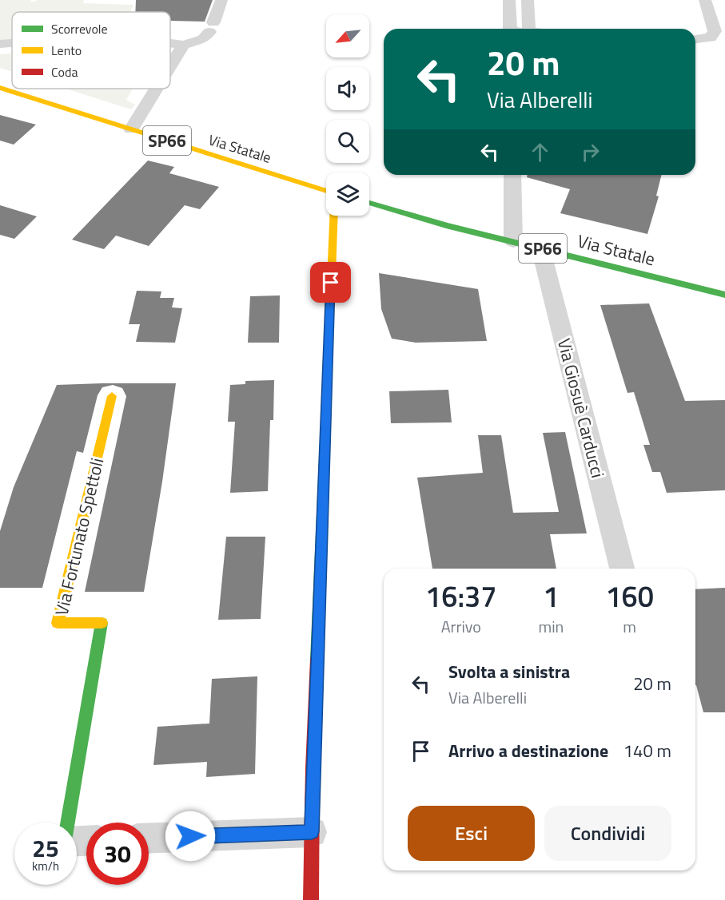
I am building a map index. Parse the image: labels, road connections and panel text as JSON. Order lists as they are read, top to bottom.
{
  "streets": {
    "street": [
      "SP66",
      "Via Statale",
      "Via Giosuè Carducci",
      "Via Fortunato Spettoli"
    ]
  },
  "crossings": [
    ["Via Statale", "Via Giosuè Carducci"]
  ],
  "legend": ["Scorrevole", "Lento", "Coda"],
  "north": "bottom left",
  "page": {
    "turn": ["20 m", "Via Alberelli"],
    "eta": [
      "16:37",
      "Arrivo",
      "1",
      "min",
      "160",
      "m"
    ],
    "list": [
      {
        "name": "Svolta a sinistra",
        "note": "Via Alberelli",
        "value": "20 m"
      },
      {
        "name": "Arrivo a destinazione",
        "value": "140 m"
      }
    ],
    "buttons": ["Esci", "Condividi"],
    "speed": "25 km/h",
    "limit": "30"
  }
}
